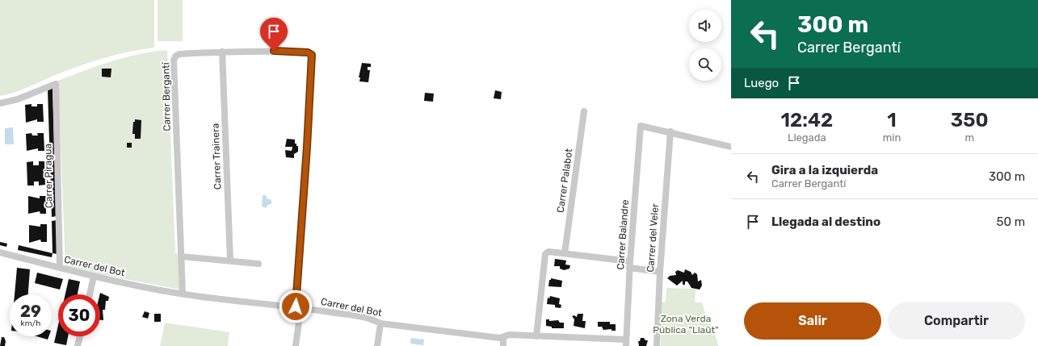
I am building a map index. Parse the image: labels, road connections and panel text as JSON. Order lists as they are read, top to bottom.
{
  "streets": {
    "street": [
      "Carrer Bergantí",
      "Carrer Trainera",
      "Carrer Piragua",
      "Carrer Palabot",
      "Carrer Balandre",
      "Carrer del Veler",
      "Carrer del Bot"
    ]
  },
  "crossings": [
    ["Carrer Bergantí", "Carrer Trainera"],
    ["Carrer Bergantí", "Carrer del Bot"],
    ["Carrer Piragua", "Carrer del Bot"],
    ["Carrer Balandre", "Carrer del Veler"],
    ["Carrer Balandre", "Carrer del Bot"]
  ],
  "parks": ["Zona Verda Pública \"Llaüt\""],
  "page": {
    "turn": ["300 m", "Carrer Bergantí"],
    "then": "Luego",
    "eta": [
      "12:42",
      "Llegada",
      "1",
      "min",
      "350",
      "m"
    ],
    "list": [
      {
        "name": "Gira a la izquierda",
        "note": "Carrer Bergantí",
        "value": "300 m"
      },
      {
        "name": "Llegada al destino",
        "value": "50 m"
      }
    ],
    "speed": "29 km/h",
    "limit": "30",
    "buttons": ["Salir", "Compartir"]
  }
}
